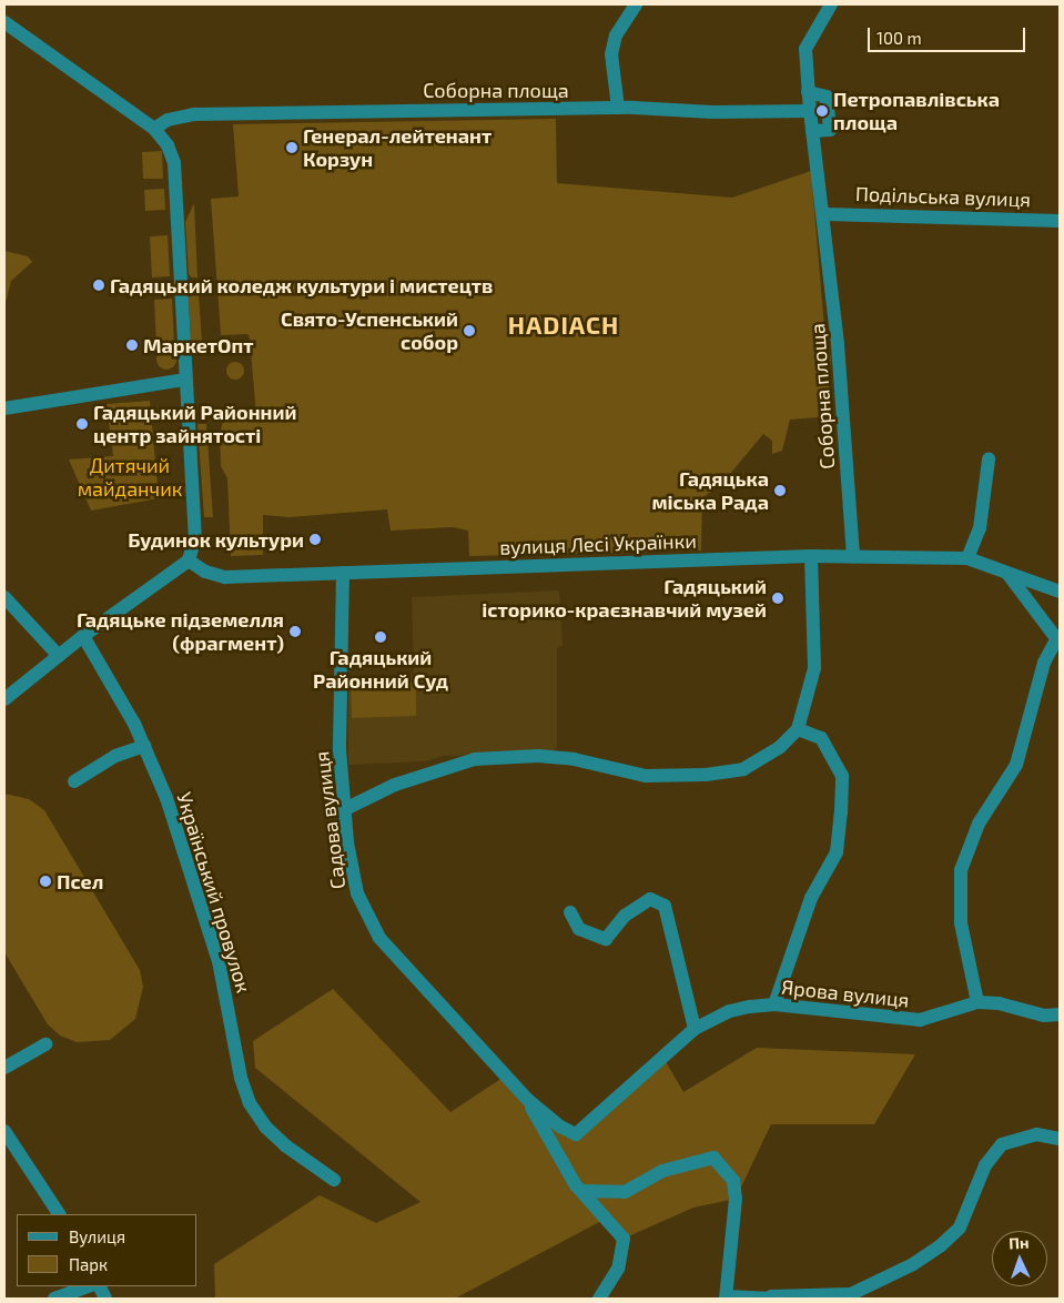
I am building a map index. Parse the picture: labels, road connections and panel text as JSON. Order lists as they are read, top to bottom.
{
  "streets": {
    "street": [
      "Соборна площа",
      "Подільська вулиця",
      "вулиця Лесі Українки",
      "Садова вулиця",
      "Український провулок",
      "Ярова вулиця"
    ]
  },
  "crossings": [
    ["Соборна площа", "Подільська вулиця"],
    ["Соборна площа", "вулиця Лесі Українки"],
    ["вулиця Лесі Українки", "Садова вулиця"],
    ["Садова вулиця", "Ярова вулиця"]
  ],
  "districts": ["HADIACH"],
  "parks": ["Дитячий майданчик"],
  "places": [
    "Петропавлівська площа",
    "Генерал-лейтенант Корзун",
    "Гадяцький коледж культури і мистецтв",
    "Свято-Успенський собор",
    "МаркетОпт",
    "Гадяцький Районний центр зайнятості",
    "Гадяцька міська Рада",
    "Будинок культури",
    "Гадяцький історико-краєзнавчий музей",
    "Гадяцьке підземелля (фрагмент)",
    "Гадяцький Районний Суд",
    "Псел"
  ],
  "legend": ["Вулиця", "Парк"],
  "scale_bar": "100 m",
  "north": "top"
}
